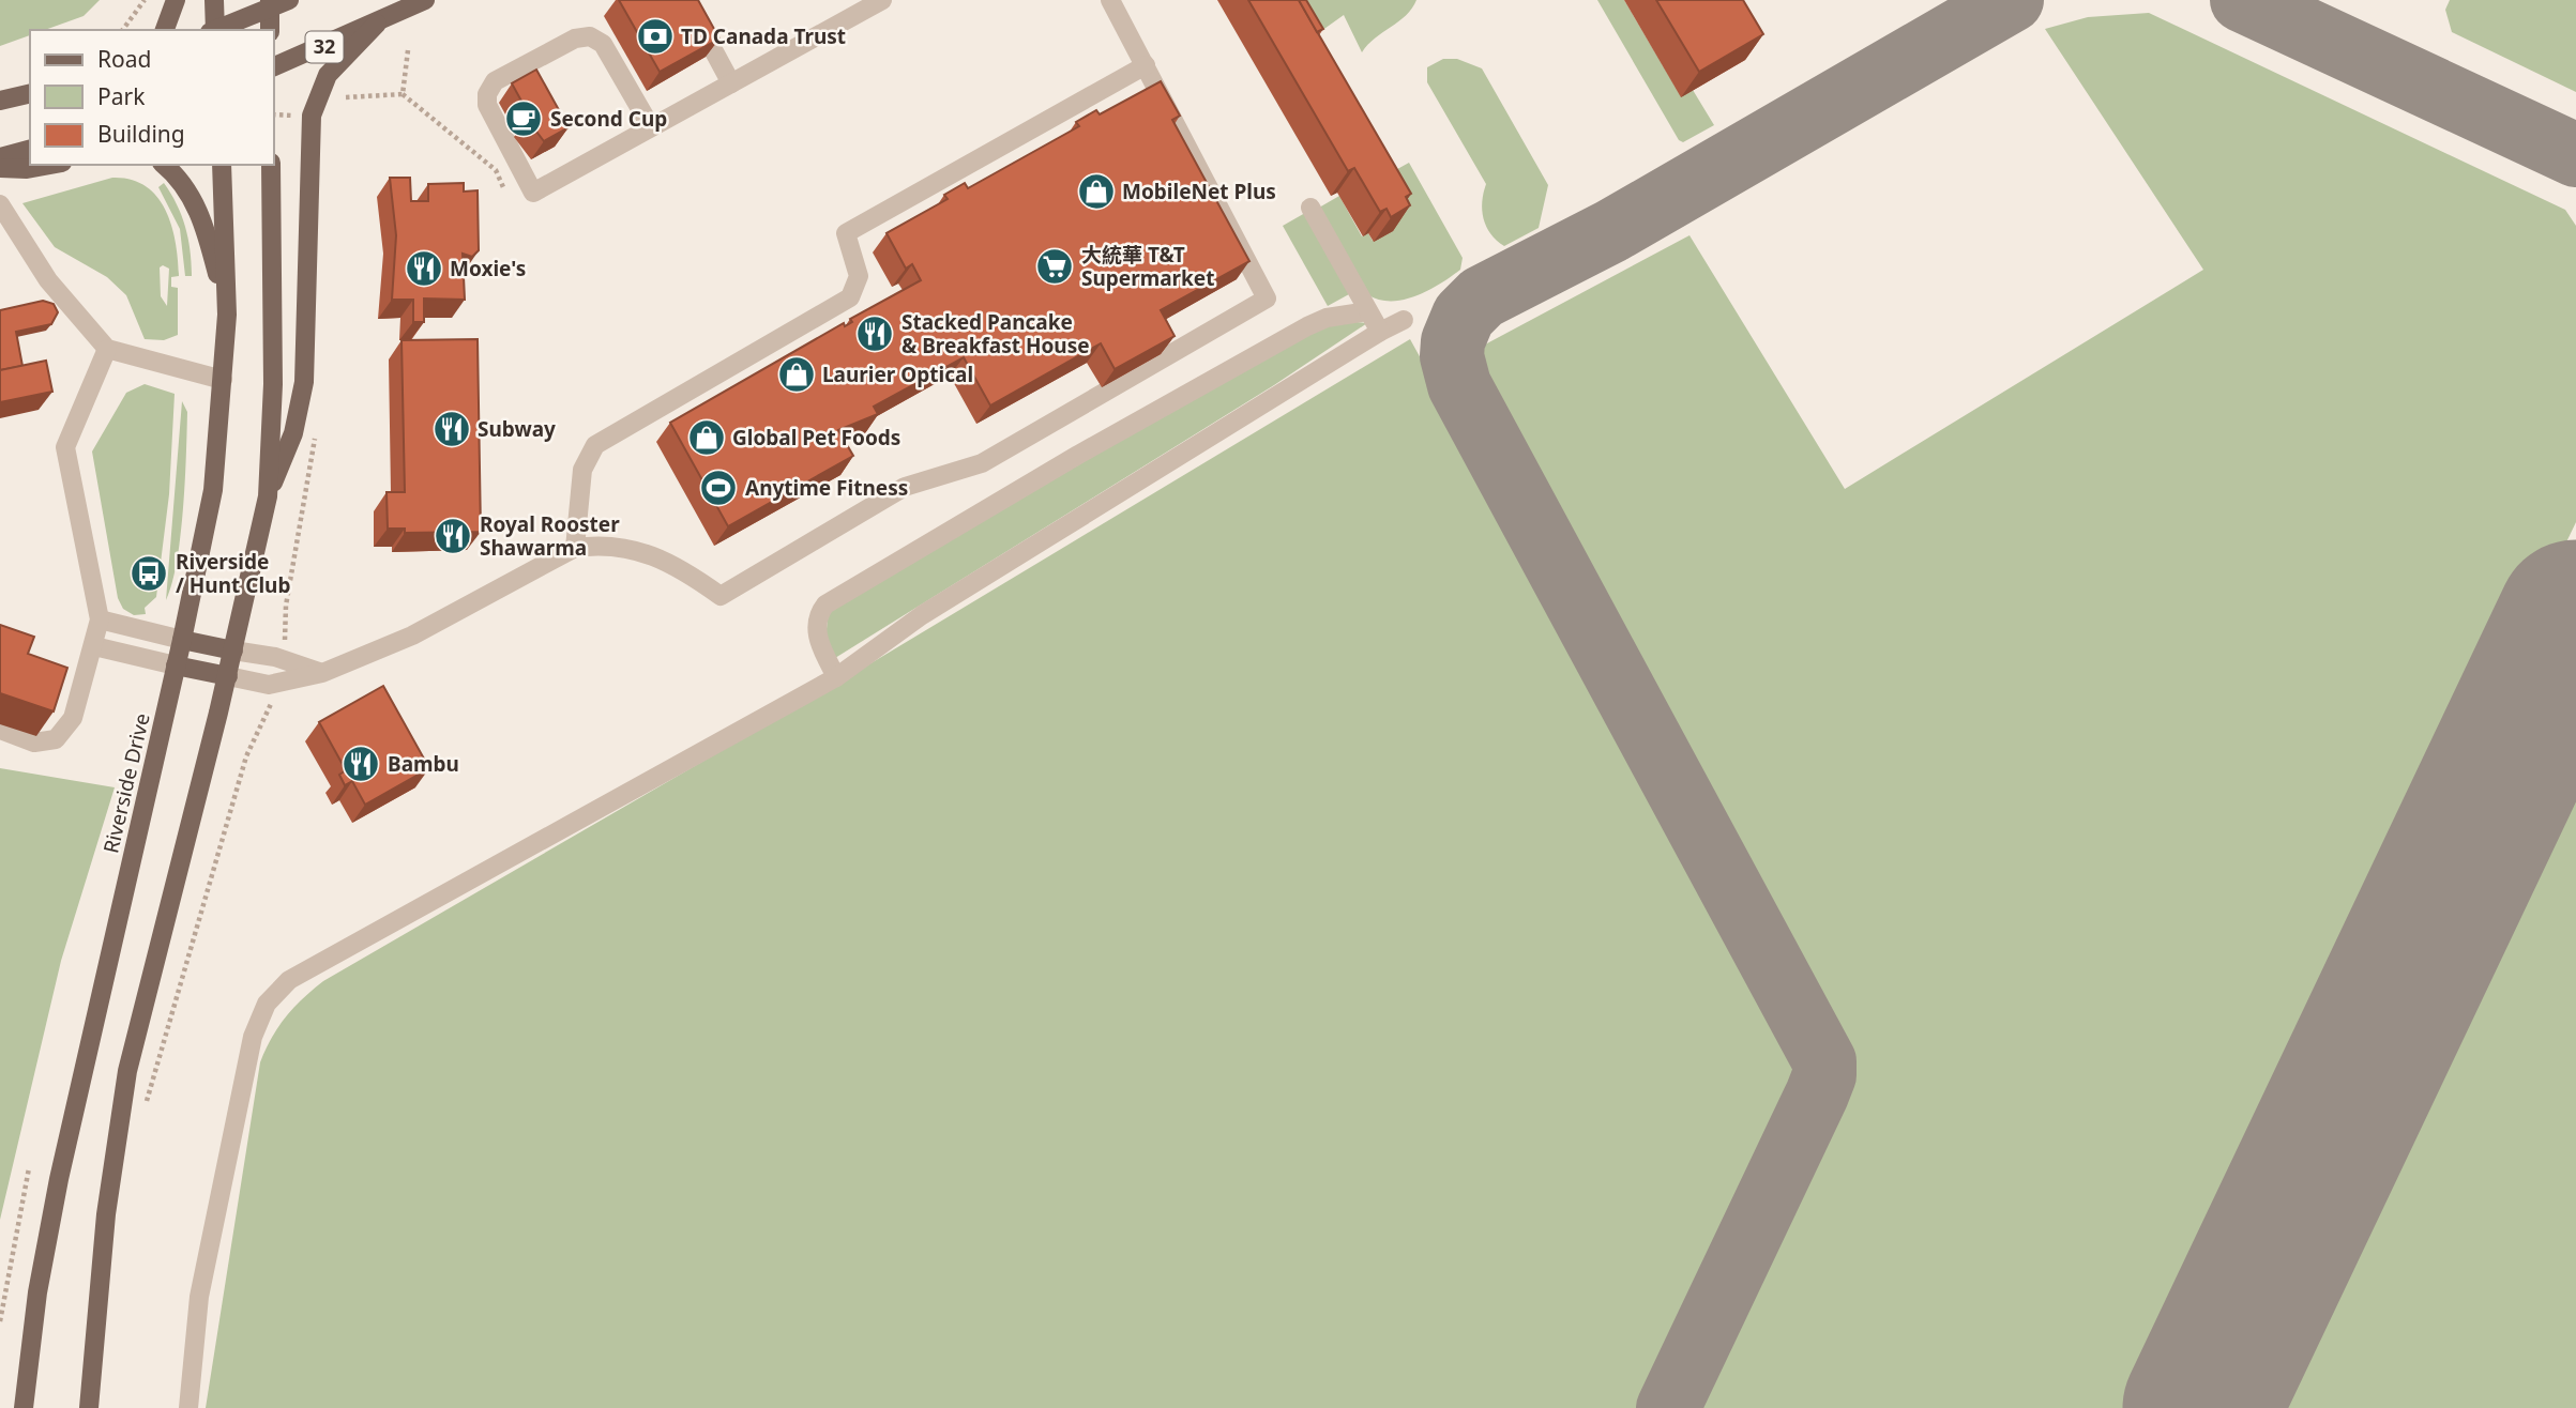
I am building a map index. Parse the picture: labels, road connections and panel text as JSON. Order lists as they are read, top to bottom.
{
  "streets": {
    "main road": ["32", "Riverside Drive"]
  },
  "places": {
    "bank": ["TD Canada Trust"],
    "cafe": ["Second Cup"],
    "shop": ["MobileNet Plus", "Laurier Optical", "Global Pet Foods"],
    "supermarket": ["大統華 T&T Supermarket"],
    "restaurant": [
      "Moxie's",
      "Stacked Pancake & Breakfast House",
      "Subway",
      "Royal Rooster Shawarma",
      "Bambu"
    ],
    "sports": ["Anytime Fitness"],
    "bus stop": ["Riverside / Hunt Club"]
  },
  "legend": ["Road", "Park", "Building"]
}
